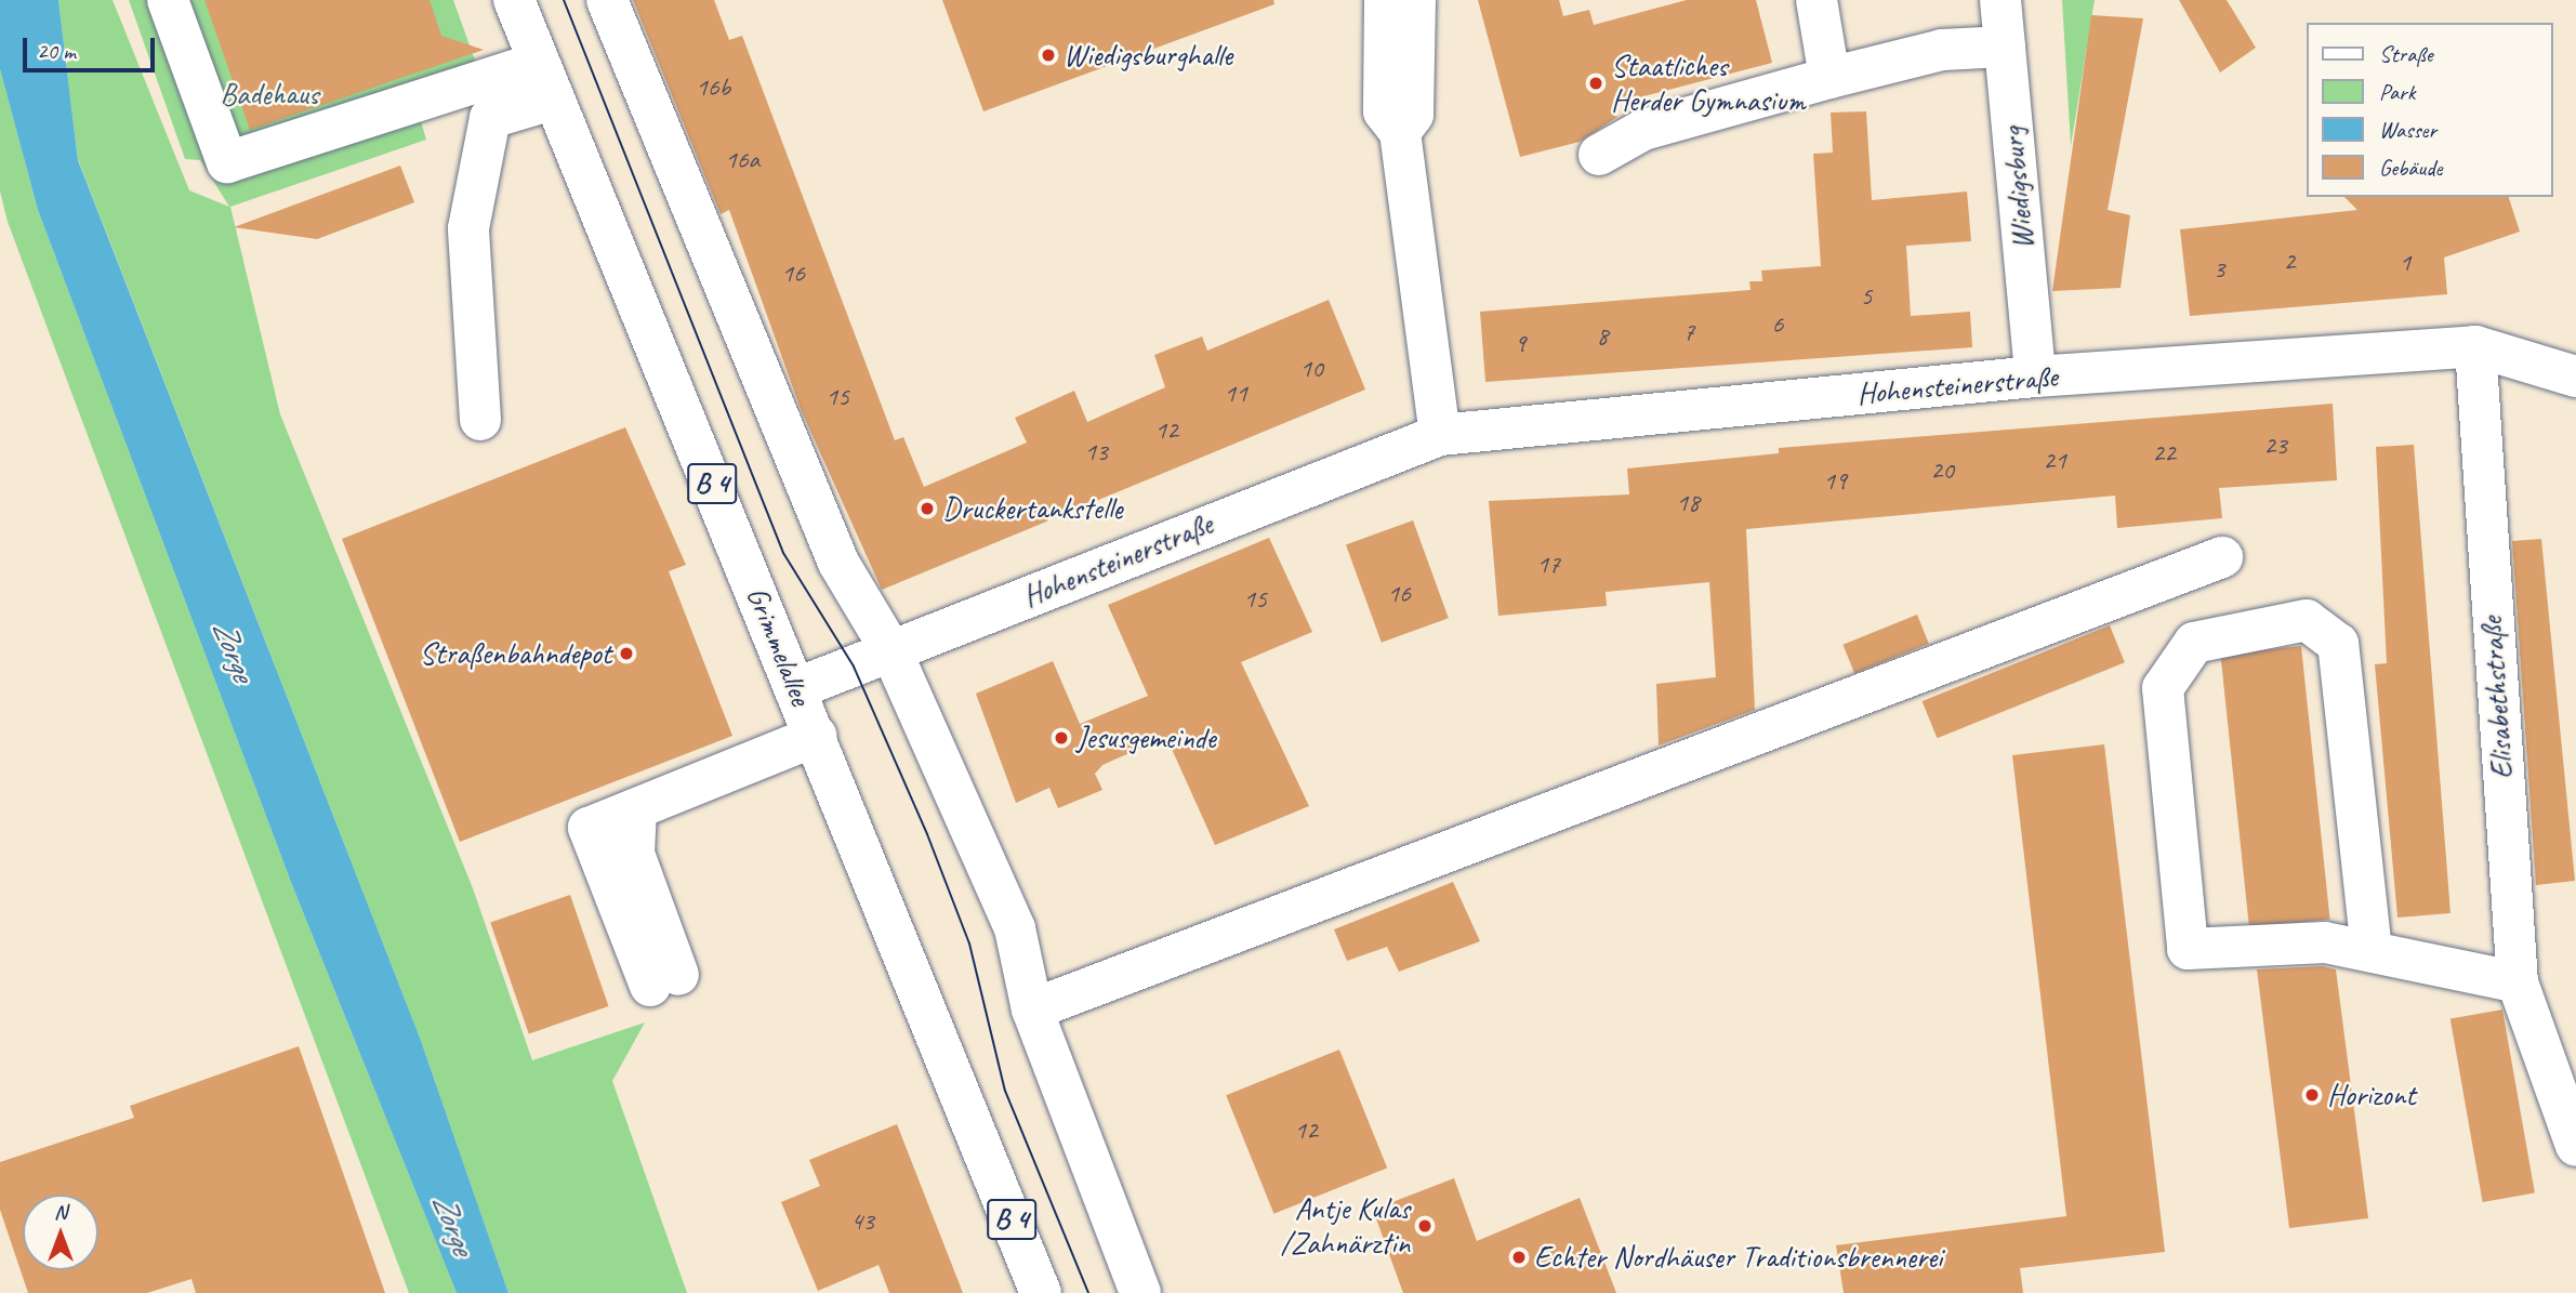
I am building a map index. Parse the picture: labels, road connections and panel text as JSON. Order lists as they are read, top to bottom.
{
  "streets": {
    "street": [
      "Wiedigsburg",
      "Hohensteinerstraße",
      "B 4",
      "Grimmelallee",
      "Elisabethstraße"
    ]
  },
  "crossings": [
    ["Wiedigsburg", "Hohensteinerstraße"],
    ["Hohensteinerstraße", "Grimmelallee"],
    ["Hohensteinerstraße", "Elisabethstraße"]
  ],
  "water": ["Zorge"],
  "parks": ["Badehaus"],
  "places": [
    "Wiedigsburghalle",
    "Staatliches Herder Gymnasium",
    "Druckertankstelle",
    "Straßenbahndepot",
    "Jesusgemeinde",
    "Horizont",
    "Antje Kulas /Zahnärztin",
    "Echter Nordhäuser Traditionsbrennerei"
  ],
  "house_numbers": [
    "16b",
    "16a",
    "2",
    "1",
    "3",
    "16",
    "5",
    "6",
    "7",
    "8",
    "9",
    "10",
    "11",
    "15",
    "12",
    "23",
    "13",
    "22",
    "21",
    "20",
    "19",
    "18",
    "17",
    "16",
    "15",
    "12",
    "43"
  ],
  "legend": [
    "Straße",
    "Park",
    "Wasser",
    "Gebäude"
  ],
  "scale_bar": "20 m",
  "north": "top"
}
